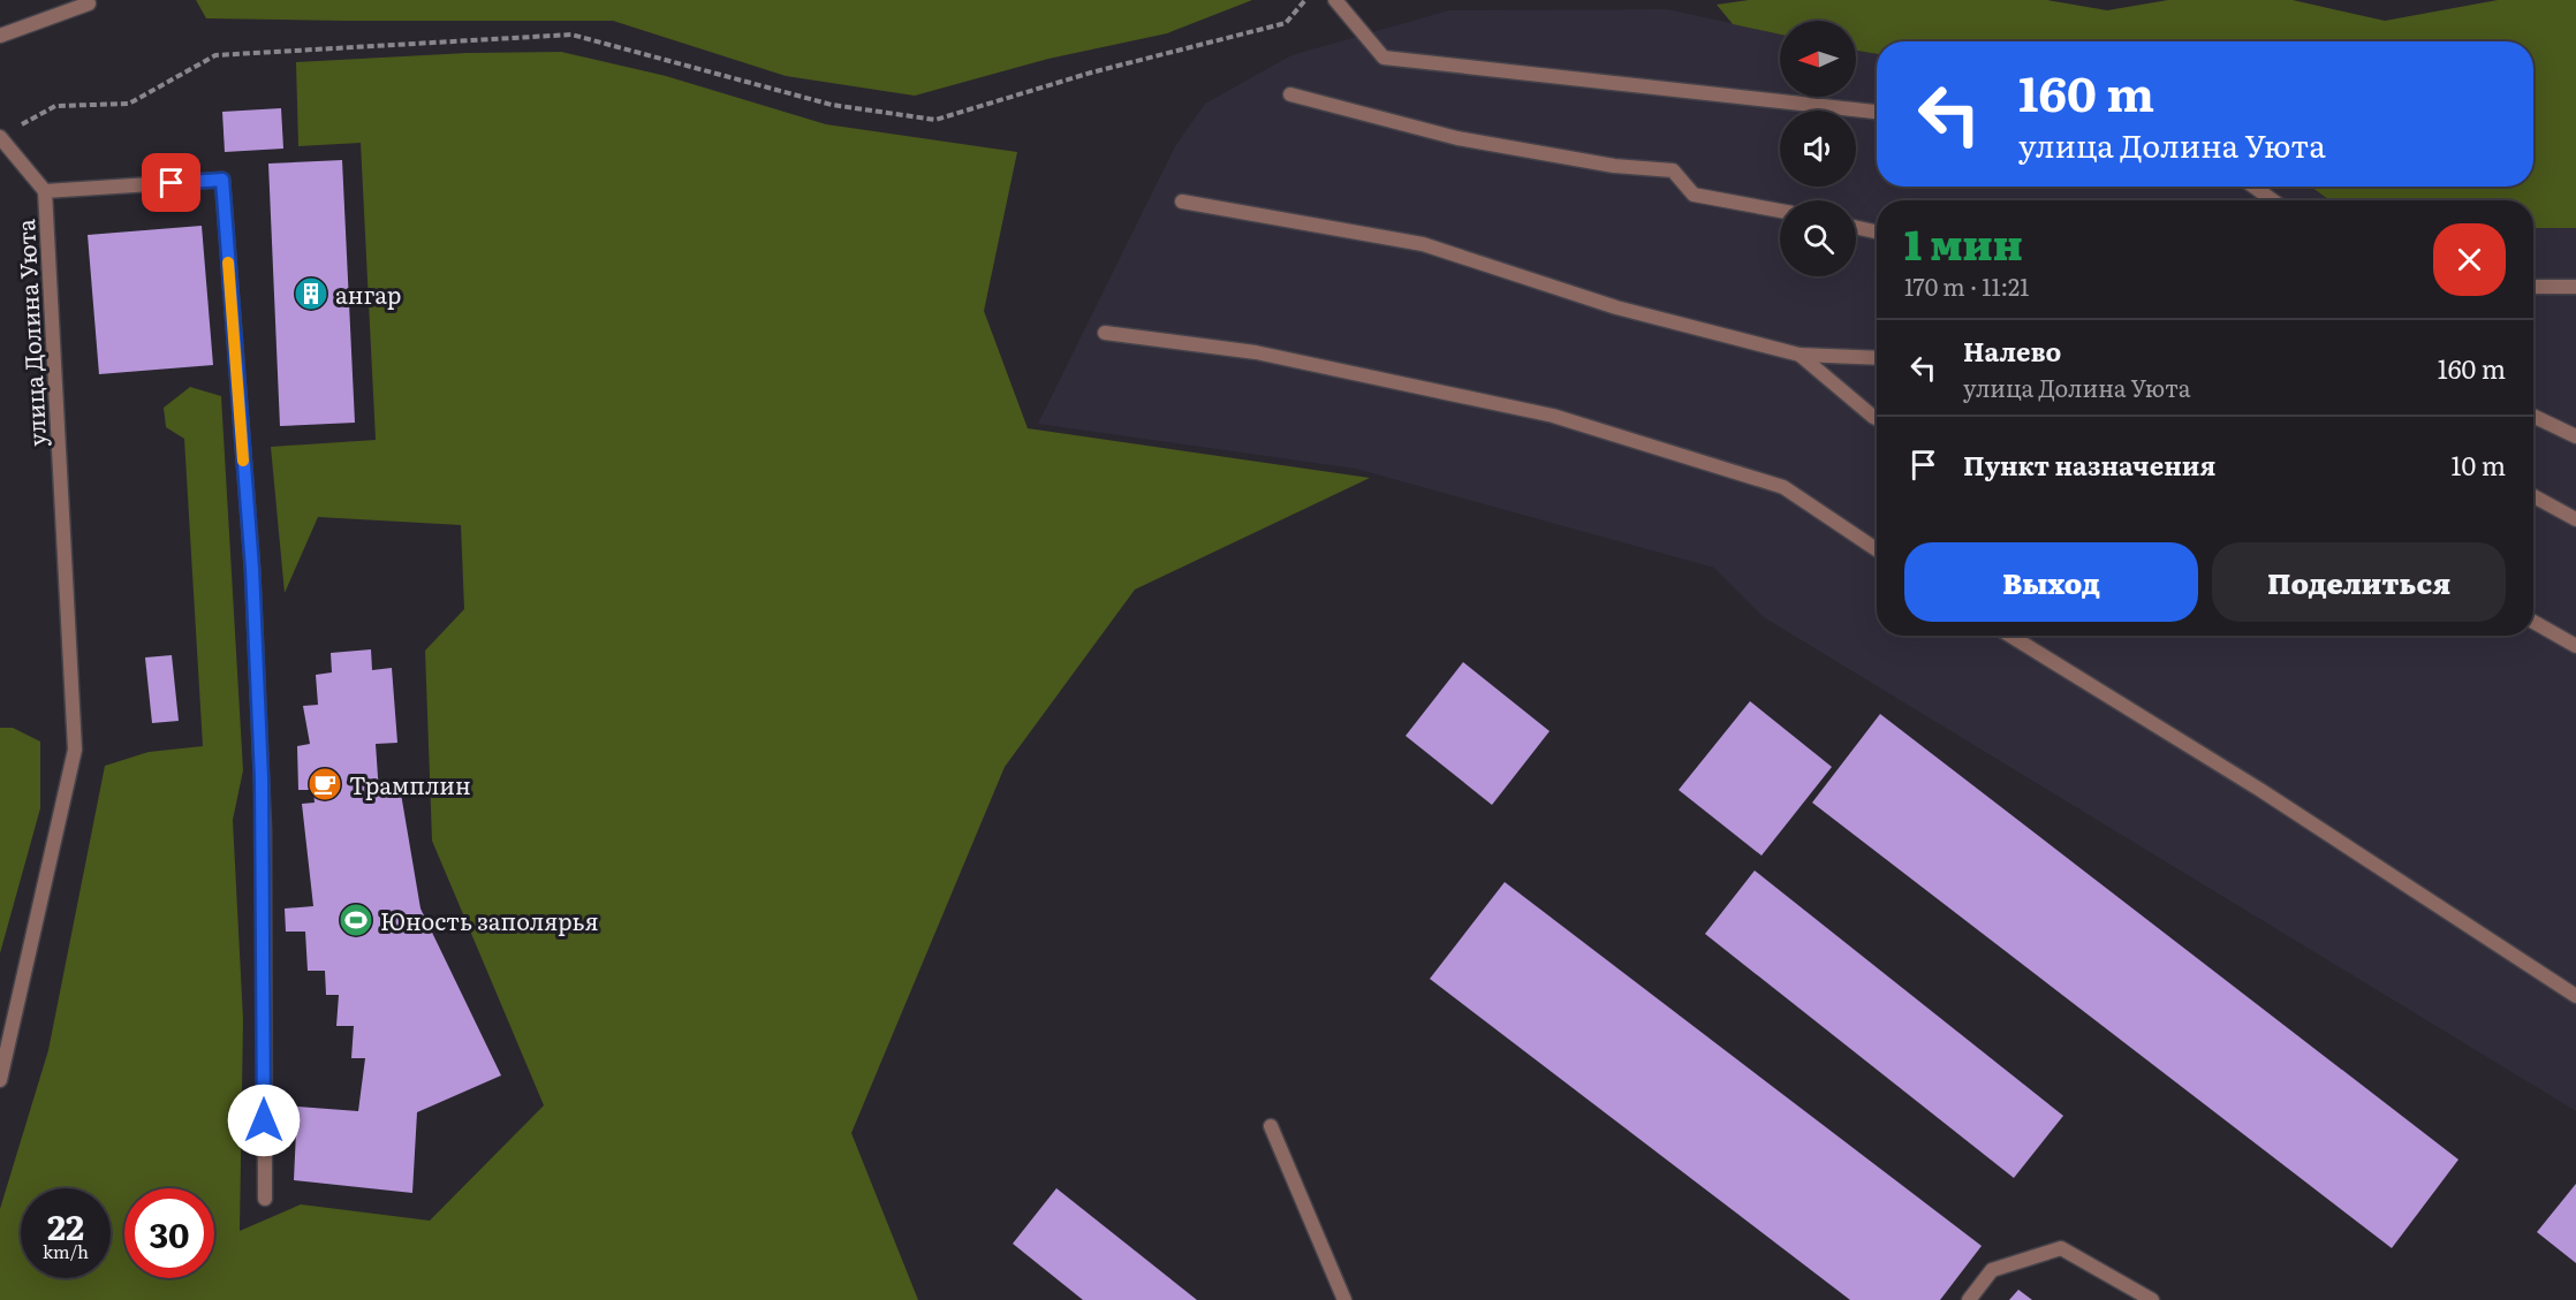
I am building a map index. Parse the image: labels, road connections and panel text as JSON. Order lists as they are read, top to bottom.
{
  "streets": {
    "street": ["улица Долина Уюта"]
  },
  "places": {
    "building": ["ангар"],
    "cafe": ["Трамплин"],
    "sports": ["Юность заполярья"]
  },
  "north": "left",
  "page": {
    "turn": ["160 m", "улица Долина Уюта"],
    "heading": ["1 мин", "170 m · 11:21"],
    "list": [
      {
        "name": "Налево",
        "note": "улица Долина Уюта",
        "value": "160 m"
      },
      {
        "name": "Пункт назначения",
        "value": "10 m"
      }
    ],
    "buttons": ["Выход", "Поделиться"],
    "speed": "22 km/h",
    "limit": "30"
  }
}
